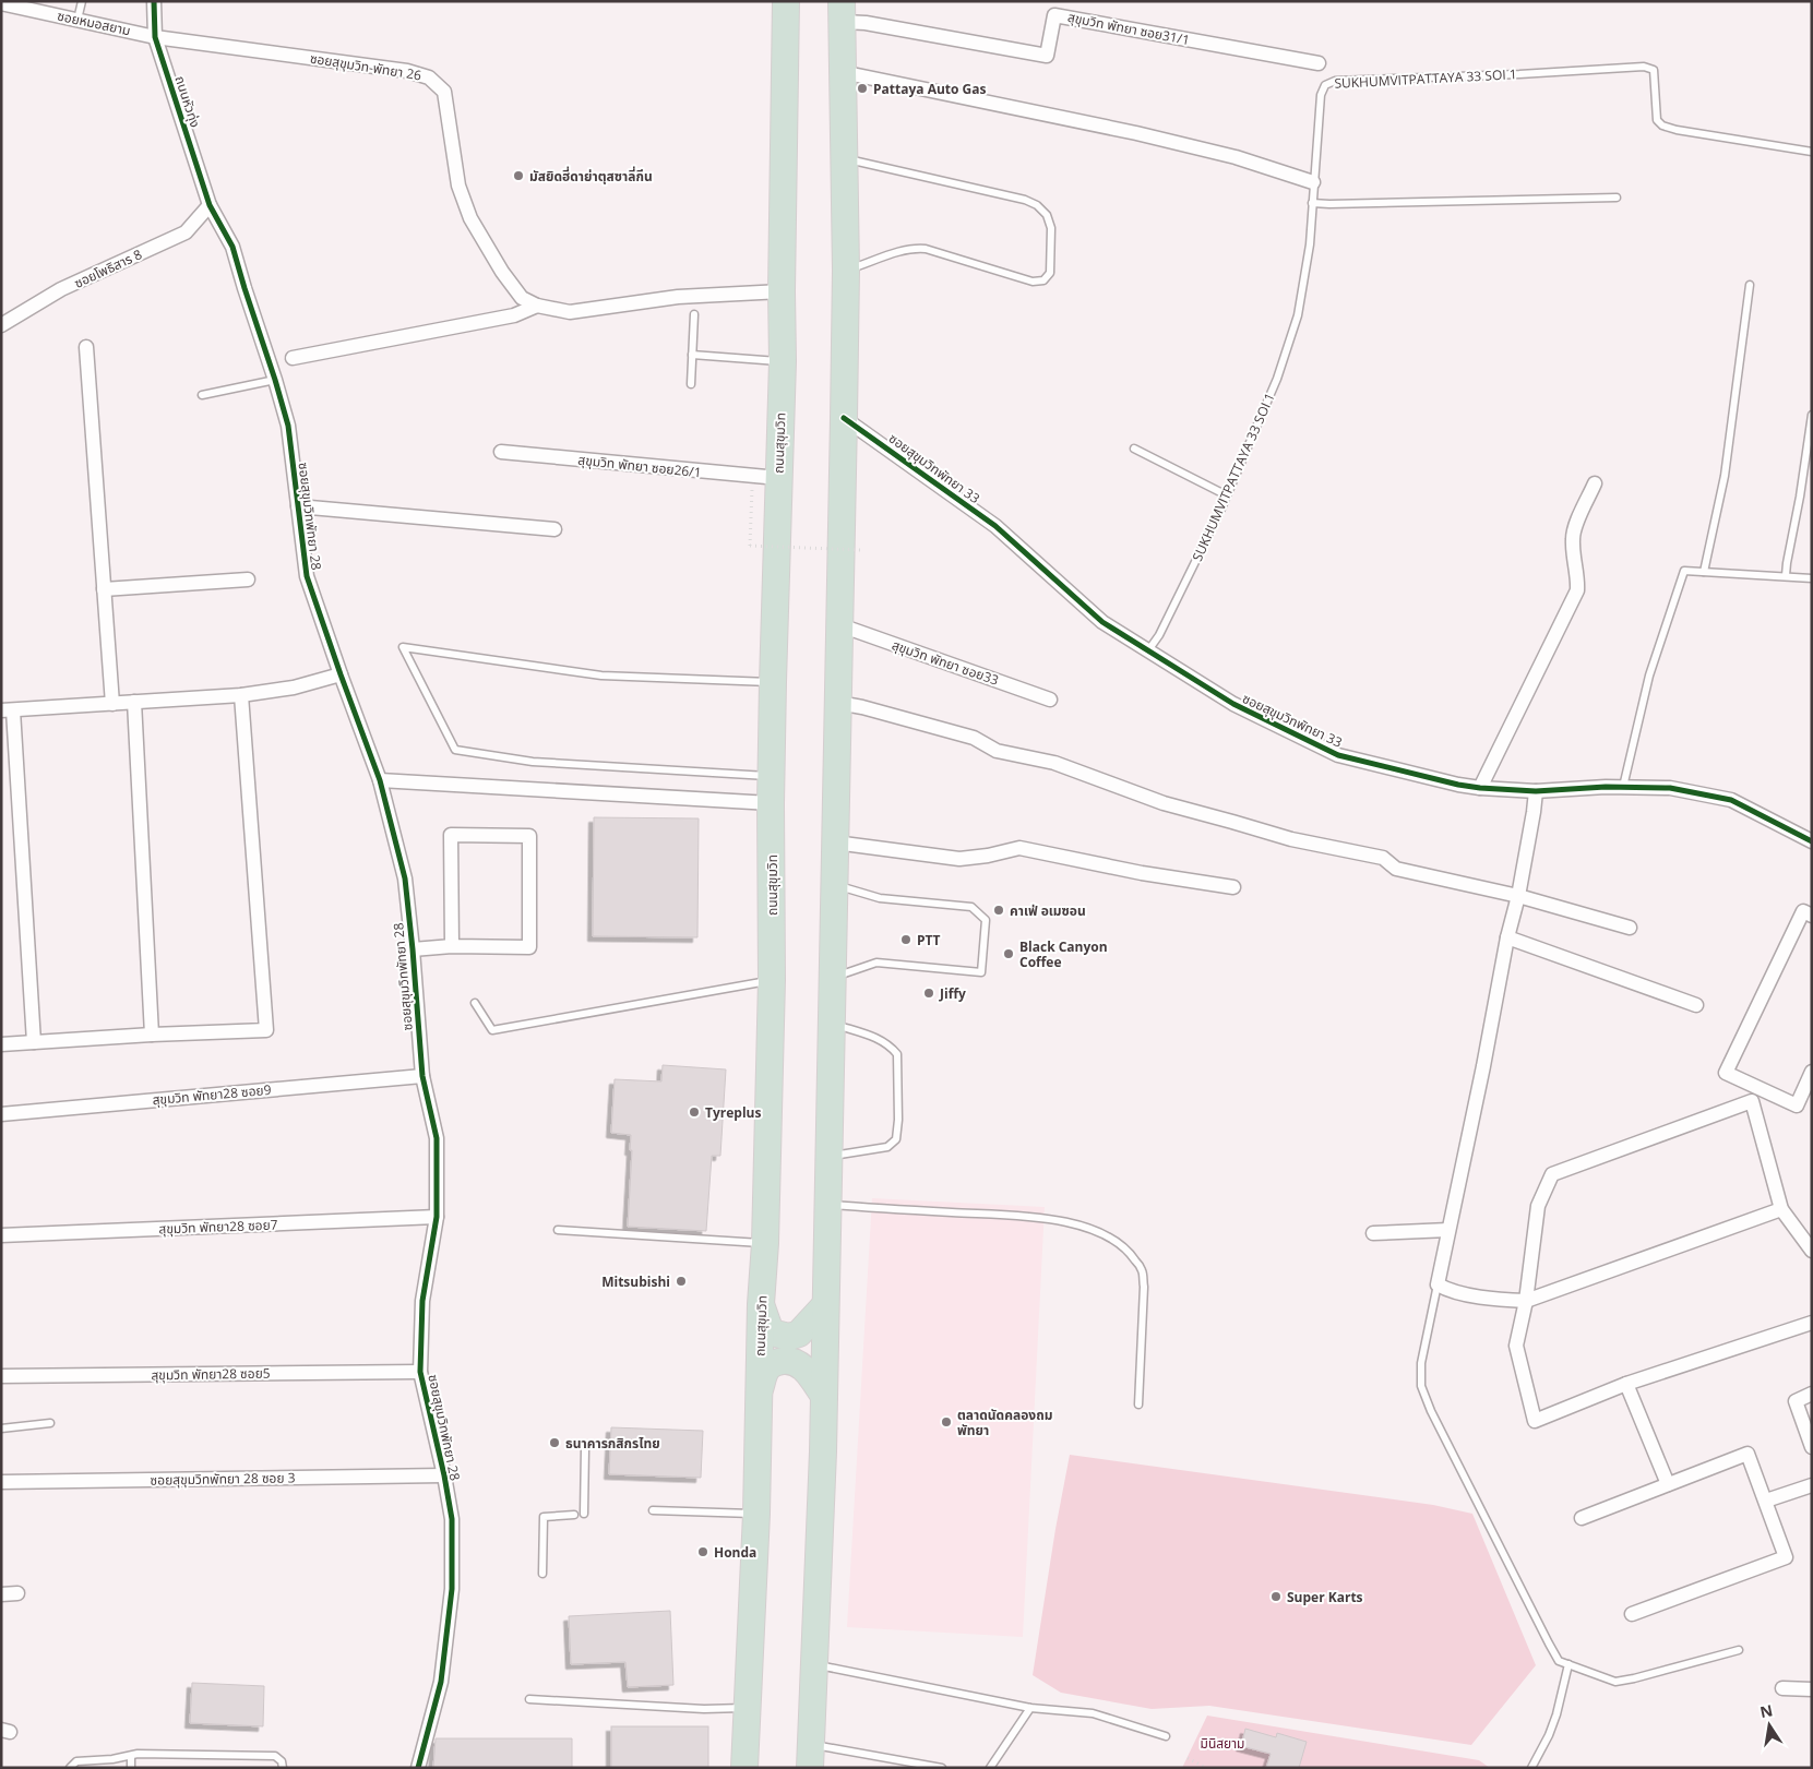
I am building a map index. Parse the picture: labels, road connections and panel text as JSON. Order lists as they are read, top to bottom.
{
  "streets": {
    "highway": ["ถนนสุขุมวิท"],
    "street": [
      "ซอยหมอสยาม",
      "สุขุมวิท พัทยา ซอย31/1",
      "ซอยสุขุมวิท-พัทยา 26",
      "ถนนหัวทุ่ง",
      "ซอยโพธิสาร 8",
      "สุขุมวิท พัทยา ซอย26/1",
      "ซอยสุขุมวิทพัทยา 33",
      "ซอยสุขุมวิทพัทยา 28",
      "สุขุมวิท พัทยา ซอย33",
      "สุขุมวิท พัทยา28 ซอย9",
      "สุขุมวิท พัทยา28 ซอย7",
      "สุขุมวิท พัทยา28 ซอย5",
      "ซอยสุขุมวิทพัทยา 28 ซอย 3"
    ],
    "lane": ["SUKHUMVITPATTAYA 33 SOI 1"]
  },
  "crossings": [
    ["ซอยหมอสยาม", "ซอยสุขุมวิท-พัทยา 26"],
    ["ซอยหมอสยาม", "ถนนหัวทุ่ง"],
    ["ซอยสุขุมวิท-พัทยา 26", "ถนนหัวทุ่ง"],
    ["ซอยสุขุมวิท-พัทยา 26", "ถนนสุขุมวิท"],
    ["SUKHUMVITPATTAYA 33 SOI 1", "ซอยสุขุมวิทพัทยา 33"],
    ["ถนนหัวทุ่ง", "ซอยโพธิสาร 8"],
    ["ถนนหัวทุ่ง", "ซอยสุขุมวิทพัทยา 28"],
    ["ซอยโพธิสาร 8", "ซอยสุขุมวิทพัทยา 28"],
    ["ถนนสุขุมวิท", "สุขุมวิท พัทยา ซอย26/1"],
    ["ซอยสุขุมวิทพัทยา 28", "สุขุมวิท พัทยา28 ซอย9"],
    ["ซอยสุขุมวิทพัทยา 28", "สุขุมวิท พัทยา28 ซอย7"],
    ["ซอยสุขุมวิทพัทยา 28", "สุขุมวิท พัทยา28 ซอย5"],
    ["ซอยสุขุมวิทพัทยา 28", "ซอยสุขุมวิทพัทยา 28 ซอย 3"]
  ],
  "parks": ["มินิสยาม"],
  "places": [
    "Pattaya Auto Gas",
    "มัสยิดฮี่ดาย่าตุสซาลี่กีน",
    "คาเฟ่ อเมซอน",
    "PTT",
    "Black Canyon Coffee",
    "Jiffy",
    "Tyreplus",
    "Mitsubishi",
    "ตลาดนัดคลองถม พัทยา",
    "ธนาคารกสิกรไทย",
    "Honda",
    "Super Karts"
  ],
  "north": "top"
}
